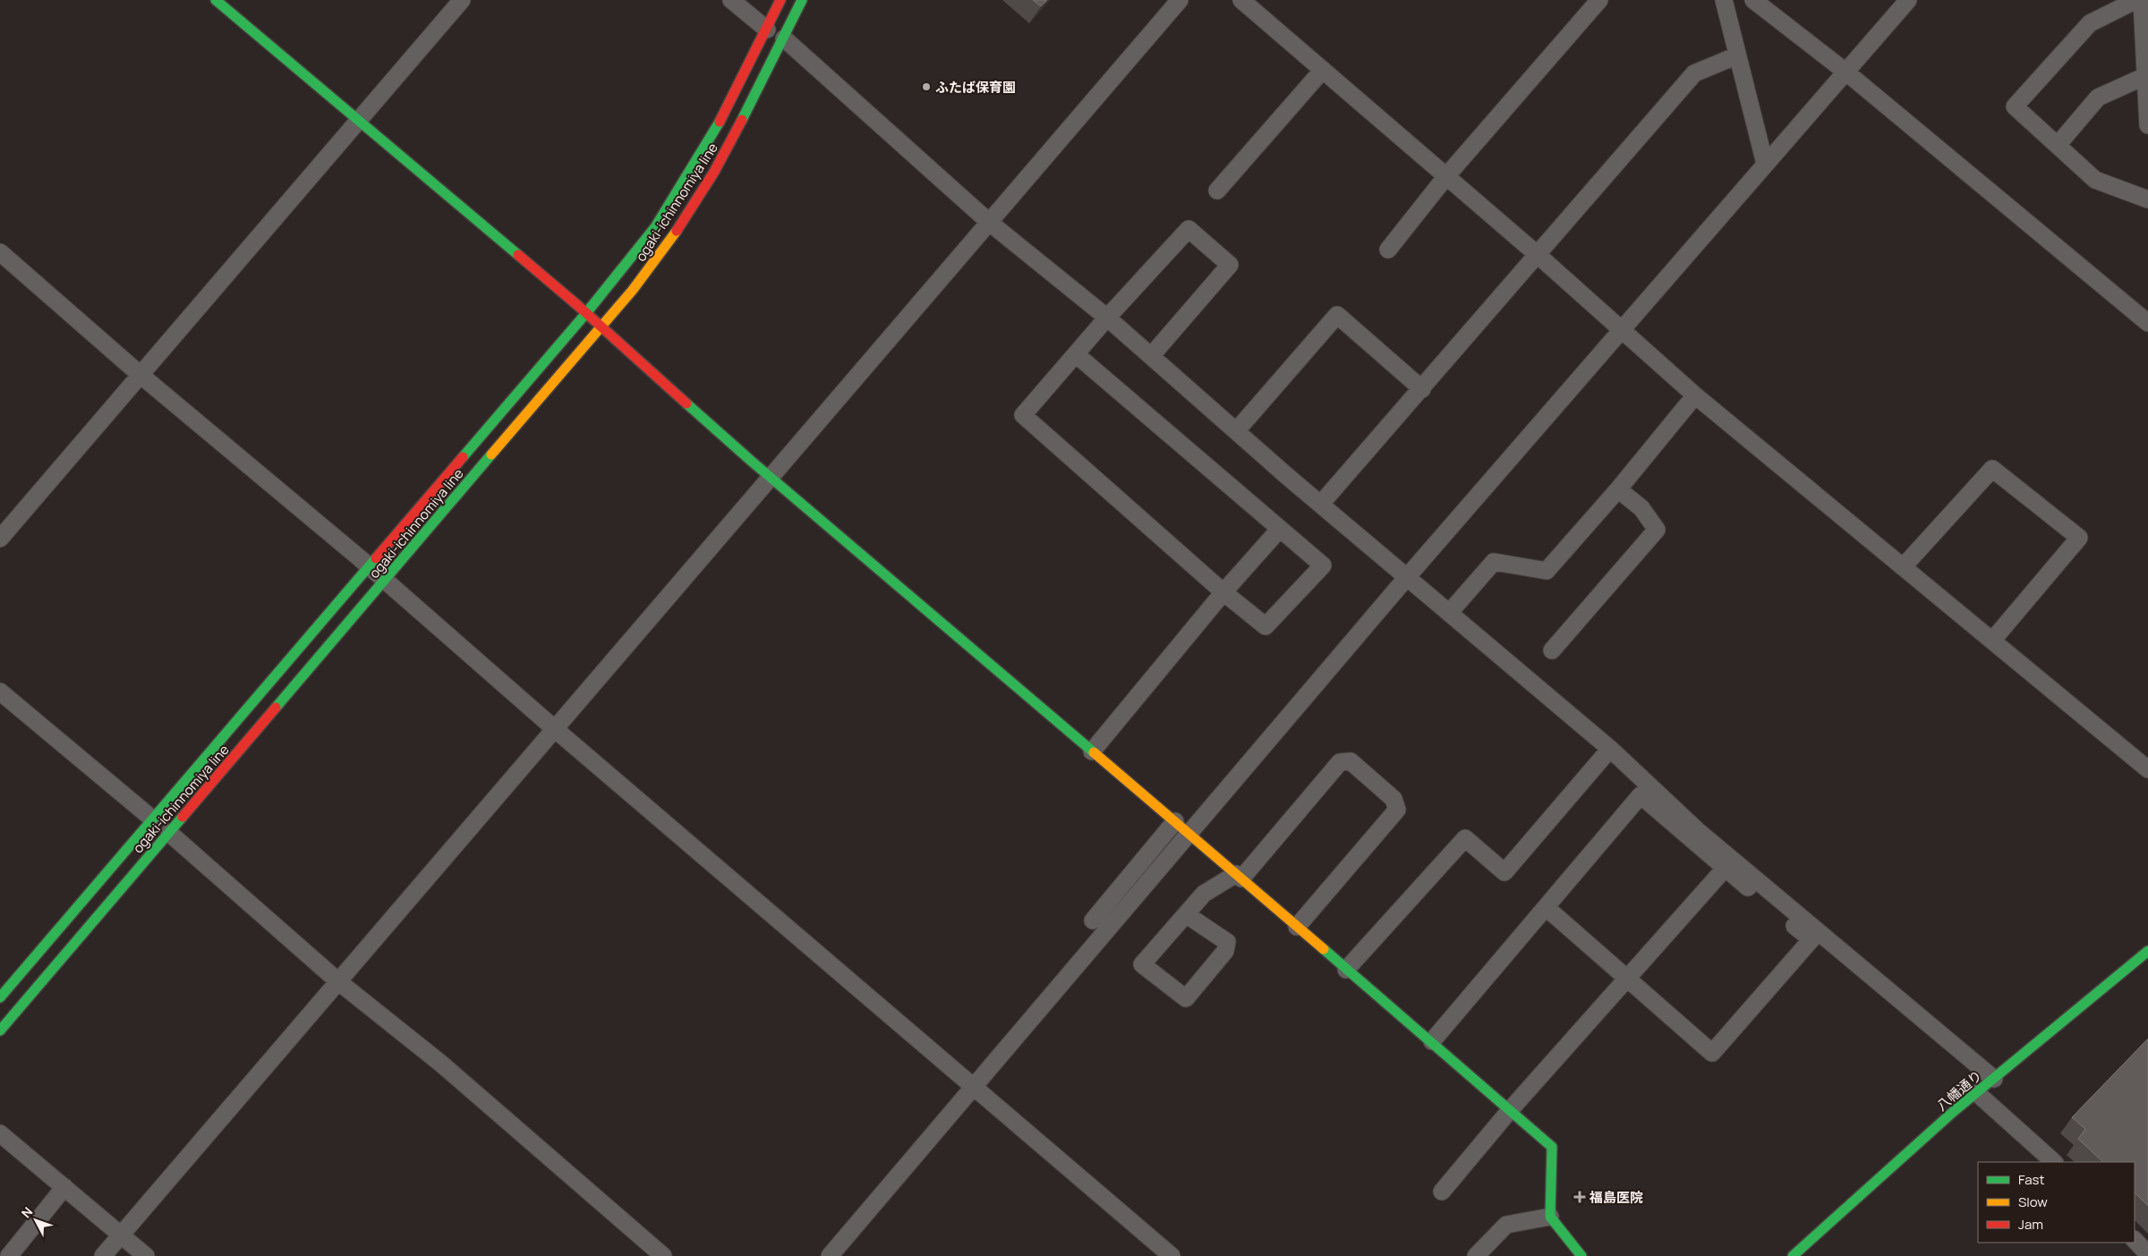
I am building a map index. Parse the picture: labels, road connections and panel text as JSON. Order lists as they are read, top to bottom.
{
  "streets": {
    "main road": ["ogaki-ichinnomiya line", "八幡通り"]
  },
  "places": {
    "other": ["ふたば保育園"],
    "health": ["福島医院"]
  },
  "legend": ["Fast", "Slow", "Jam"],
  "north": "top left"
}
